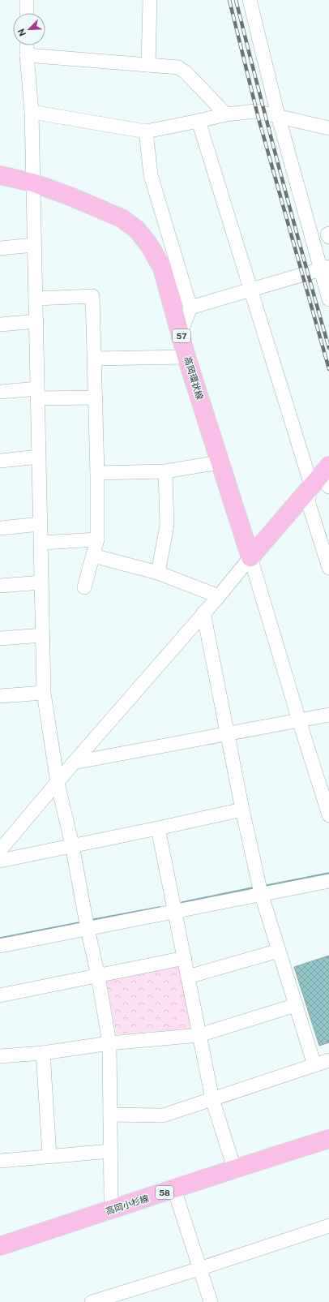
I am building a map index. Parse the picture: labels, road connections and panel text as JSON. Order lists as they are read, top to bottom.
{
  "streets": {
    "main road": [
      "57",
      "高岡環状線",
      "58",
      "高岡小杉線"
    ]
  },
  "north": "bottom left"
}
